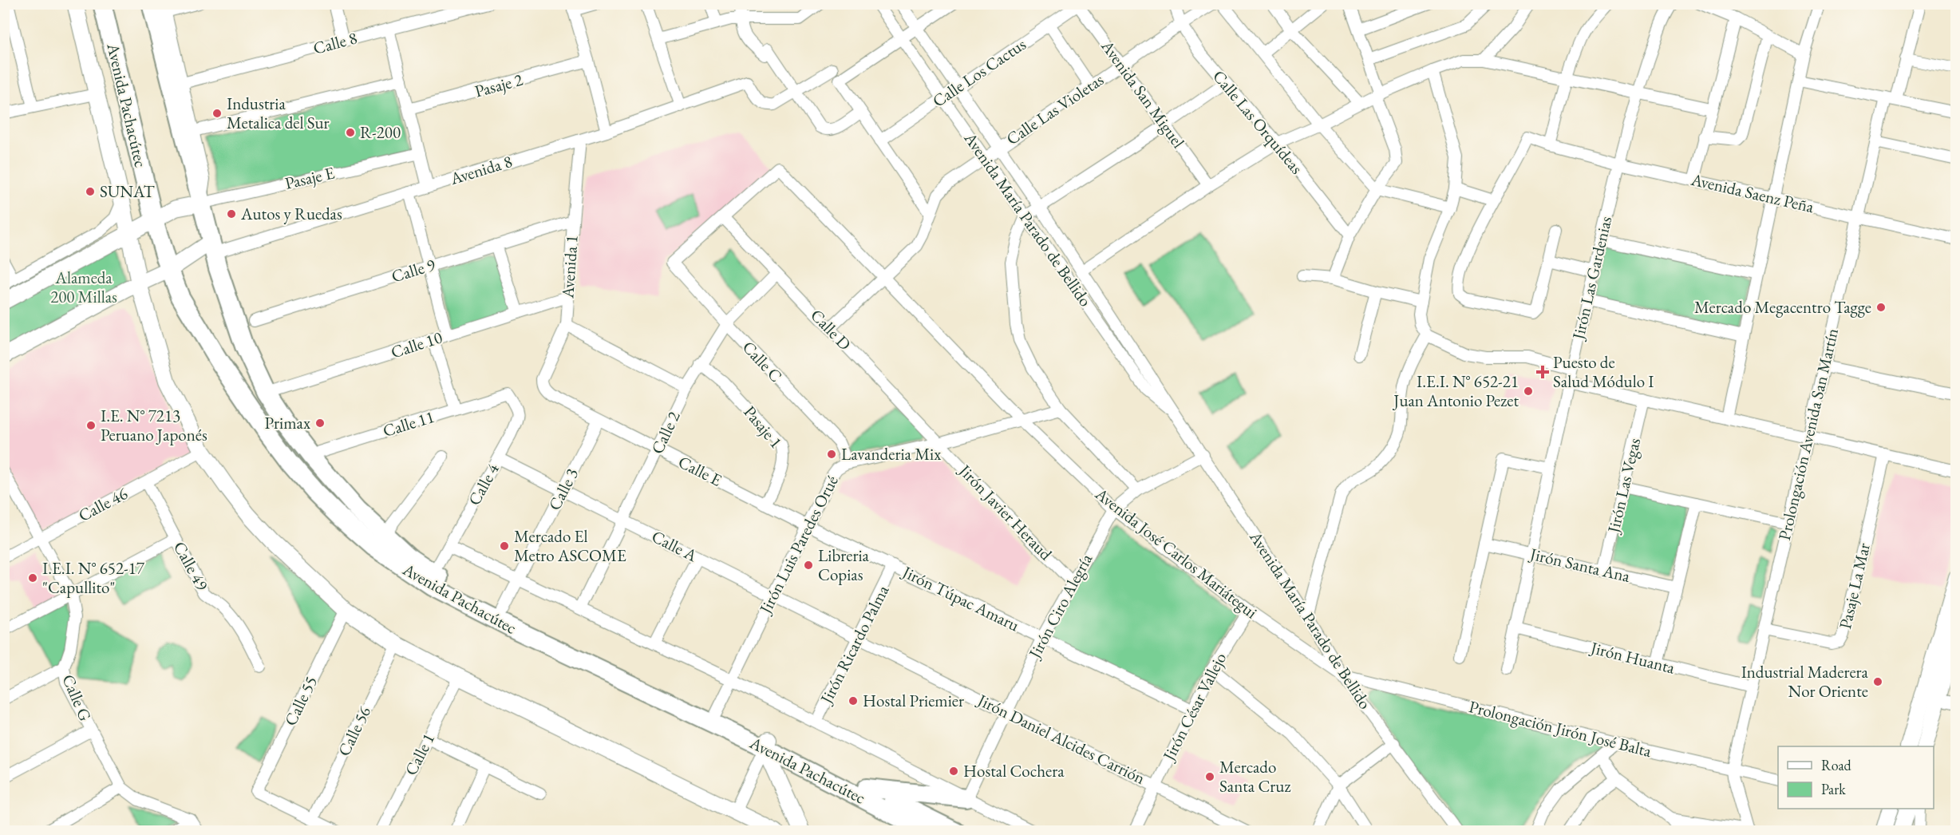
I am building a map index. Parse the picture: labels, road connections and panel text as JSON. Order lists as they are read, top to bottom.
{
  "streets": {
    "main road": ["Avenida Pachacútec"],
    "street": [
      "Calle 8",
      "Calle Los Cactus",
      "Pasaje 2",
      "Avenida San Miguel",
      "Calle Las Violetas",
      "Calle Las Orquídeas",
      "Avenida 8",
      "Pasaje E",
      "Avenida Saenz Peña",
      "Avenida María Parado de Bellido",
      "Avenida 1",
      "Calle 9",
      "Jirón Las Gardenias",
      "Calle D",
      "Calle 10",
      "Calle C",
      "Calle 11",
      "Pasaje 1",
      "Calle 2",
      "Prolongación Avenida San Martín",
      "Calle E",
      "Calle 4",
      "Jirón Las Vegas",
      "Calle 3",
      "Calle 46",
      "Jirón Javier Heraud",
      "Jirón Luis Paredes Orué",
      "Calle A",
      "Avenida José Carlos Mariátegui",
      "Jirón Santa Ana",
      "Calle 49",
      "Pasaje La Mar",
      "Jirón Túpac Amaru",
      "Jirón Ciro Alegría",
      "Jirón Ricardo Palma",
      "Jirón Huanta",
      "Calle G",
      "Calle 55",
      "Jirón César Vallejo",
      "Prolongación Jirón José Balta",
      "Calle 56",
      "Jirón Daniel Alcides Carrión",
      "Calle 1"
    ]
  },
  "crossings": [
    ["Calle 8", "Avenida Pachacútec"],
    ["Calle Los Cactus", "Avenida San Miguel"],
    ["Calle Los Cactus", "Avenida María Parado de Bellido"],
    ["Avenida San Miguel", "Calle Las Violetas"],
    ["Avenida Pachacútec", "Avenida 8"],
    ["Avenida Pachacútec", "Pasaje E"],
    ["Avenida Pachacútec", "Calle 10"],
    ["Avenida Pachacútec", "Calle 11"],
    ["Avenida Pachacútec", "Calle 4"],
    ["Avenida Pachacútec", "Calle 3"],
    ["Avenida Pachacútec", "Calle 46"],
    ["Avenida Pachacútec", "Jirón Luis Paredes Orué"],
    ["Avenida Pachacútec", "Calle 55"],
    ["Avenida Pachacútec", "Calle 56"],
    ["Avenida Pachacútec", "Calle 1"],
    ["Calle Las Violetas", "Avenida María Parado de Bellido"],
    ["Calle Las Violetas", "Calle D"],
    ["Calle Las Violetas", "Avenida José Carlos Mariátegui"],
    ["Avenida 8", "Avenida 1"],
    ["Avenida Saenz Peña", "Jirón Las Gardenias"],
    ["Avenida Saenz Peña", "Prolongación Avenida San Martín"],
    ["Avenida María Parado de Bellido", "Avenida José Carlos Mariátegui"],
    ["Avenida María Parado de Bellido", "Jirón Ciro Alegría"],
    ["Avenida María Parado de Bellido", "Prolongación Jirón José Balta"],
    ["Avenida 1", "Calle 9"],
    ["Avenida 1", "Calle 10"],
    ["Avenida 1", "Calle E"],
    ["Jirón Las Gardenias", "Jirón Santa Ana"],
    ["Jirón Las Gardenias", "Jirón Huanta"],
    ["Calle D", "Calle C"],
    ["Calle D", "Calle 2"],
    ["Calle D", "Jirón Javier Heraud"],
    ["Calle D", "Jirón Luis Paredes Orué"],
    ["Calle D", "Avenida José Carlos Mariátegui"],
    ["Calle C", "Calle 2"],
    ["Calle C", "Jirón Luis Paredes Orué"],
    ["Calle C", "Avenida José Carlos Mariátegui"],
    ["Calle 11", "Calle 4"],
    ["Pasaje 1", "Calle 2"],
    ["Pasaje 1", "Calle E"],
    ["Calle 2", "Calle E"],
    ["Calle 2", "Calle A"],
    ["Prolongación Avenida San Martín", "Pasaje La Mar"],
    ["Prolongación Avenida San Martín", "Jirón Huanta"],
    ["Prolongación Avenida San Martín", "Prolongación Jirón José Balta"],
    ["Calle E", "Calle 3"],
    ["Calle E", "Jirón Luis Paredes Orué"],
    ["Calle E", "Jirón Túpac Amaru"],
    ["Calle 4", "Calle A"],
    ["Jirón Las Vegas", "Jirón Santa Ana"],
    ["Calle 3", "Calle A"],
    ["Calle 46", "Calle 49"],
    ["Calle 46", "Calle G"],
    ["Jirón Javier Heraud", "Jirón Luis Paredes Orué"],
    ["Jirón Javier Heraud", "Jirón Ciro Alegría"],
    ["Jirón Luis Paredes Orué", "Calle A"],
    ["Jirón Luis Paredes Orué", "Avenida José Carlos Mariátegui"],
    ["Jirón Luis Paredes Orué", "Jirón Túpac Amaru"],
    ["Jirón Luis Paredes Orué", "Jirón Daniel Alcides Carrión"],
    ["Calle A", "Jirón Daniel Alcides Carrión"],
    ["Avenida José Carlos Mariátegui", "Jirón Ciro Alegría"],
    ["Avenida José Carlos Mariátegui", "Jirón César Vallejo"],
    ["Avenida José Carlos Mariátegui", "Prolongación Jirón José Balta"],
    ["Jirón Túpac Amaru", "Jirón Ciro Alegría"],
    ["Jirón Túpac Amaru", "Jirón Ricardo Palma"],
    ["Jirón Túpac Amaru", "Jirón César Vallejo"],
    ["Jirón Ciro Alegría", "Jirón Daniel Alcides Carrión"],
    ["Jirón Ricardo Palma", "Jirón Daniel Alcides Carrión"],
    ["Calle 55", "Calle 56"],
    ["Jirón César Vallejo", "Jirón Daniel Alcides Carrión"]
  ],
  "parks": ["Alameda 200 Millas"],
  "places": {
    "other": [
      "Industria Metalica del Sur",
      "R-200",
      "SUNAT",
      "Autos y Ruedas",
      "Mercado Megacentro Tagge",
      "I.E.I. N° 652-21 Juan Antonio Pezet",
      "Primax",
      "I.E. N° 7213 Peruano Japonés",
      "Lavanderia Mix",
      "Mercado El Metro ASCOME",
      "Libreria Copias",
      "I.E.I. N° 652-17 \"Capullito\"",
      "Industrial Maderera Nor Oriente",
      "Hostal Priemier",
      "Hostal Cochera",
      "Mercado Santa Cruz"
    ],
    "health": ["Puesto de Salud Módulo I"]
  },
  "legend": ["Road", "Park"]
}
